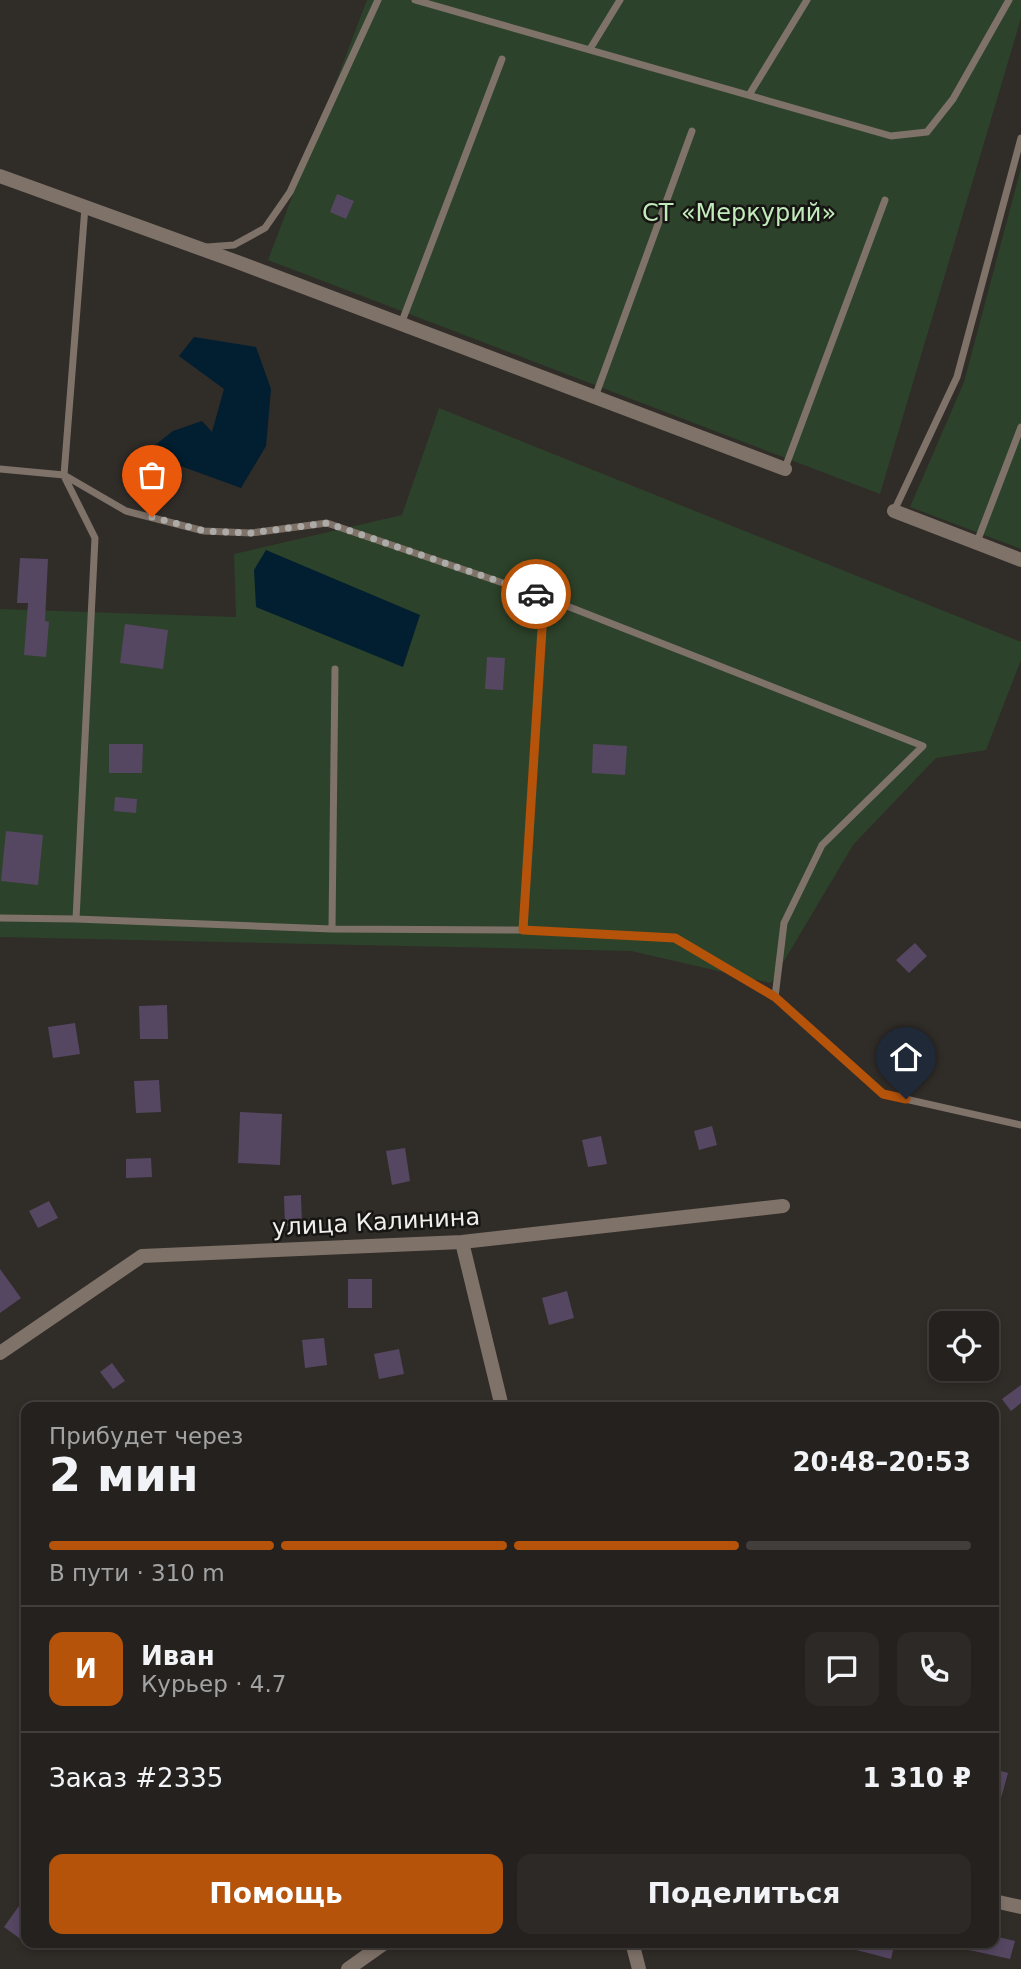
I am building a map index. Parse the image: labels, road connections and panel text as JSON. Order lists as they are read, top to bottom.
{
  "streets": {
    "street": ["улица Калинина"]
  },
  "parks": ["СТ «Меркурий»"],
  "page": {
    "heading": ["2 мин", "Прибудет через", "20:48–20:53"],
    "panel": [
      "Иван",
      "Курьер · 4.7",
      "Заказ #2335",
      "1 310 ₽"
    ],
    "bar": "В пути · 310 m",
    "round": "И",
    "buttons": ["Помощь", "Поделиться"]
  }
}
